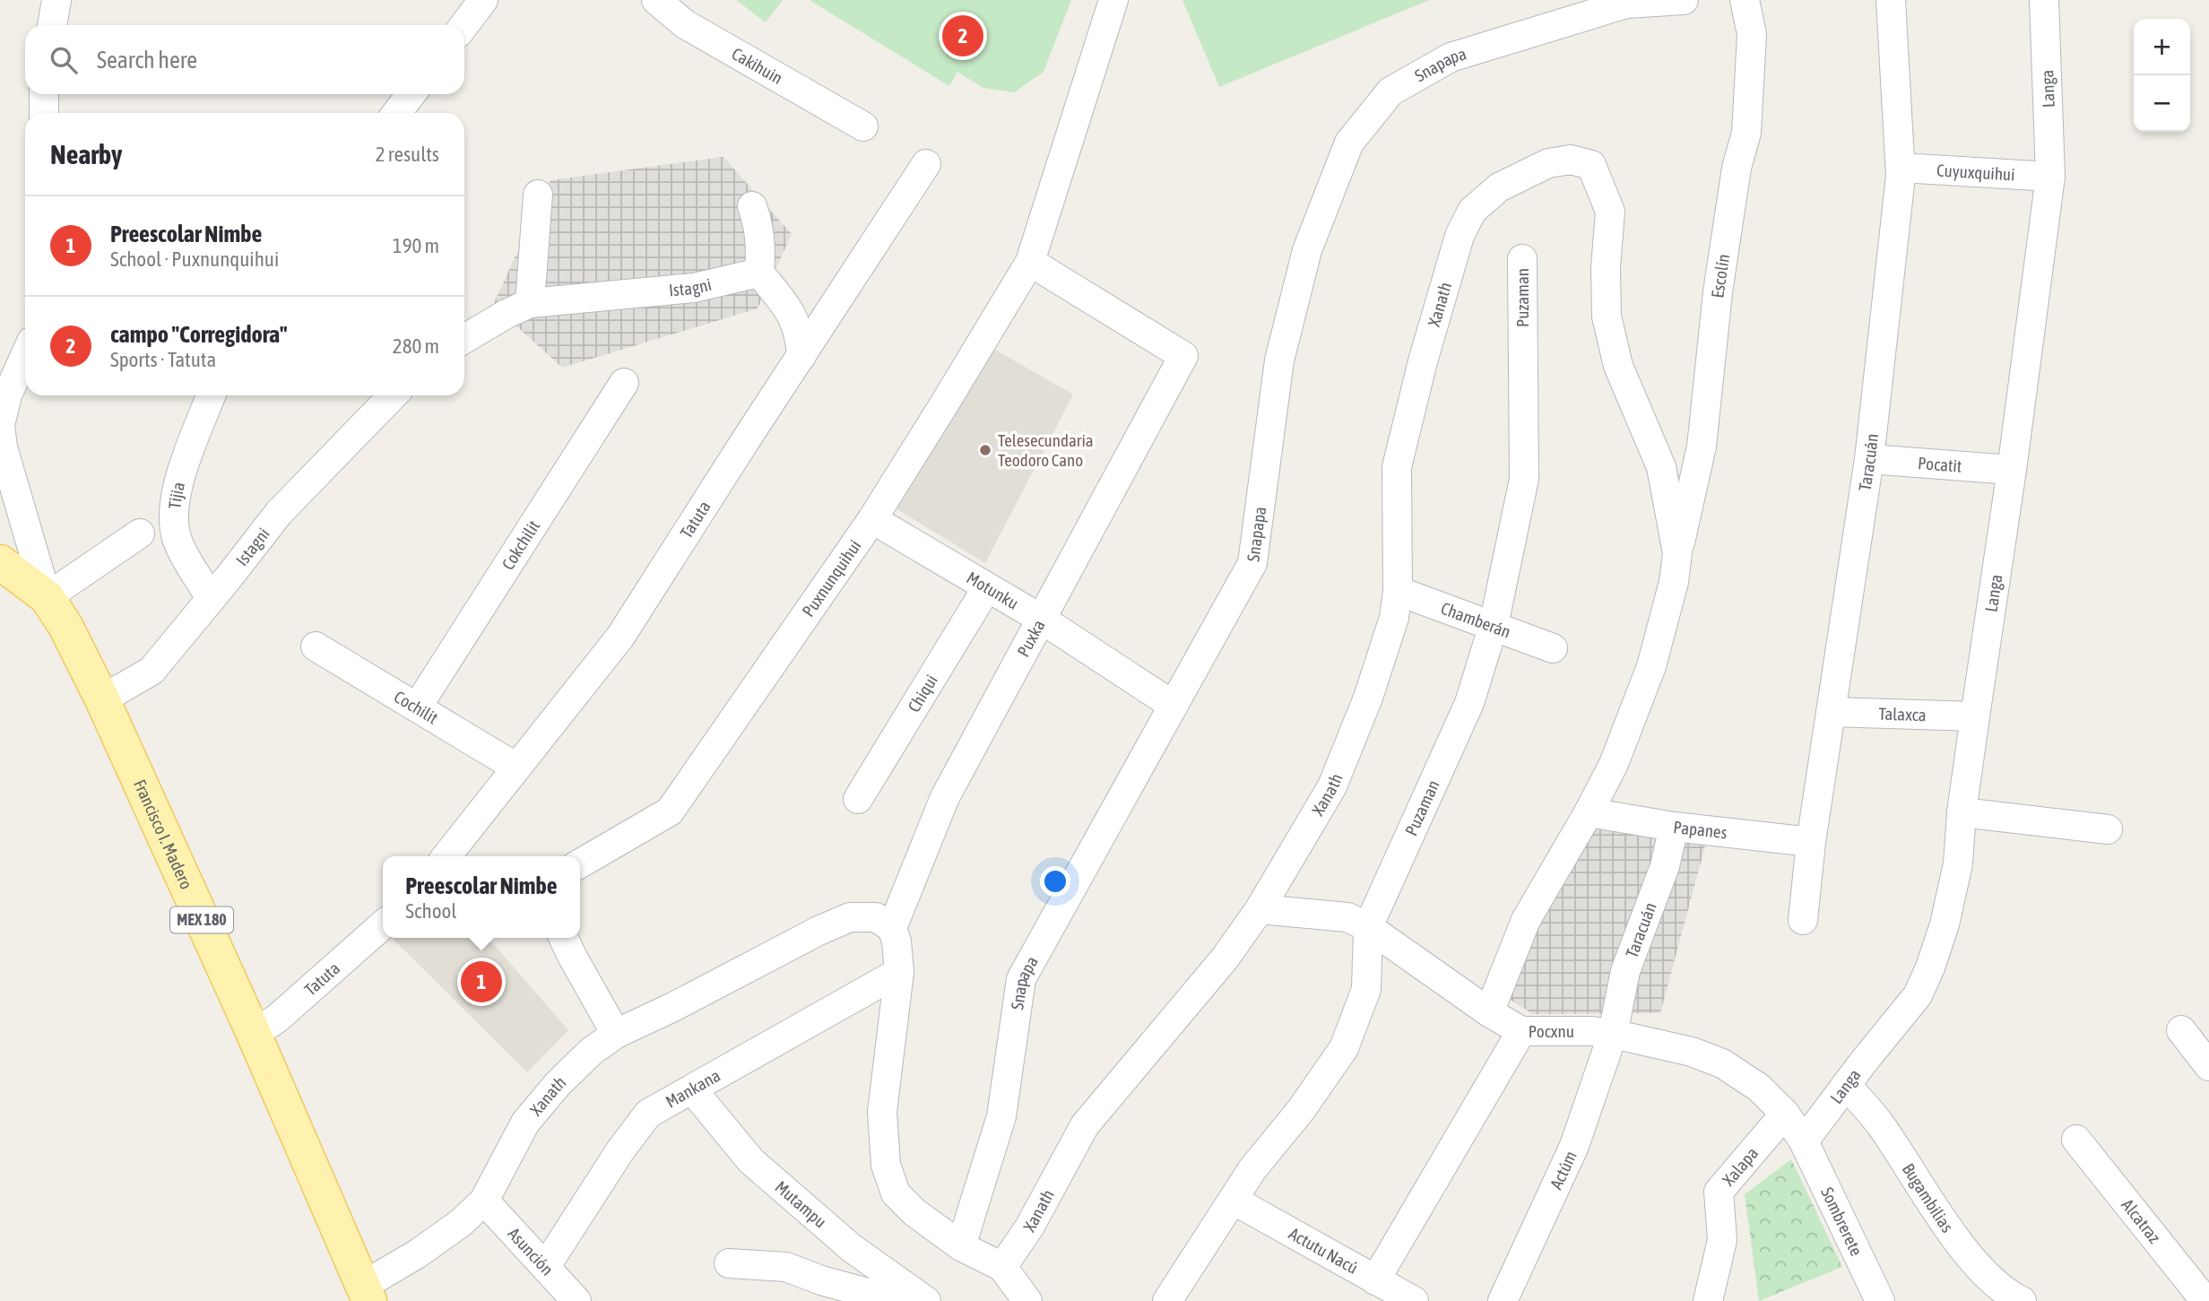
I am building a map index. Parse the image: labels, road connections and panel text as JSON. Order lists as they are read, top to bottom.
{
  "streets": {
    "main road": ["Francisco I. Madero", "MEX 180"],
    "street": [
      "Snapapa",
      "Cakihuin",
      "Langa",
      "Cuyuxquihui",
      "Escolín",
      "Istagni",
      "Puzaman",
      "Xanath",
      "Taracuán",
      "Pocatit",
      "Tijia",
      "Tatuta",
      "Cokchilit",
      "Puxnunquihui",
      "Motunku",
      "Chamberán",
      "Puxka",
      "Chiqui",
      "Cochilit",
      "Talaxca",
      "Papanes",
      "Pocxnu",
      "Mankana",
      "Xalapa",
      "Actúm",
      "Bugambilias",
      "Mutampu",
      "Alcatraz",
      "Sombrerete",
      "Asunción",
      "Actutu Nacú"
    ]
  },
  "crossings": [
    ["Snapapa", "Motunku"],
    ["Langa", "Cuyuxquihui"],
    ["Langa", "Pocatit"],
    ["Langa", "Talaxca"],
    ["Langa", "Pocxnu"],
    ["Langa", "Bugambilias"],
    ["Langa", "Sombrerete"],
    ["Cuyuxquihui", "Taracuán"],
    ["Escolín", "Xanath"],
    ["Istagni", "Tijia"],
    ["Istagni", "Francisco I. Madero"],
    ["Puzaman", "Chamberán"],
    ["Puzaman", "Pocxnu"],
    ["Puzaman", "Actutu Nacú"],
    ["Xanath", "Chamberán"],
    ["Xanath", "Puxka"],
    ["Xanath", "Papanes"],
    ["Xanath", "Francisco I. Madero"],
    ["Xanath", "Pocxnu"],
    ["Xanath", "Asunción"],
    ["Taracuán", "Pocatit"],
    ["Taracuán", "Talaxca"],
    ["Taracuán", "Papanes"],
    ["Taracuán", "Pocxnu"],
    ["Taracuán", "Actúm"],
    ["Tatuta", "Cochilit"],
    ["Tatuta", "Francisco I. Madero"],
    ["Cokchilit", "Cochilit"],
    ["Puxnunquihui", "Motunku"],
    ["Puxnunquihui", "Puxka"],
    ["Motunku", "Puxka"],
    ["Motunku", "Chiqui"],
    ["Pocxnu", "Xalapa"],
    ["Pocxnu", "Actúm"],
    ["Pocxnu", "Sombrerete"],
    ["Mankana", "Mutampu"],
    ["Mankana", "Asunción"]
  ],
  "places": ["Telesecundaria Teodoro Cano"],
  "page": {
    "pins": ["2", "1"],
    "map_buttons": ["+", "−"],
    "search": "Search here",
    "heading": ["Nearby", "2 results"],
    "list": [
      {
        "mark": "1",
        "name": "Preescolar Nimbe",
        "note": "School · Puxnunquihui",
        "value": "190 m"
      },
      {
        "mark": "2",
        "name": "campo \"Corregidora\"",
        "note": "Sports · Tatuta",
        "value": "280 m"
      }
    ],
    "popup": ["Preescolar Nimbe", "School"]
  }
}
